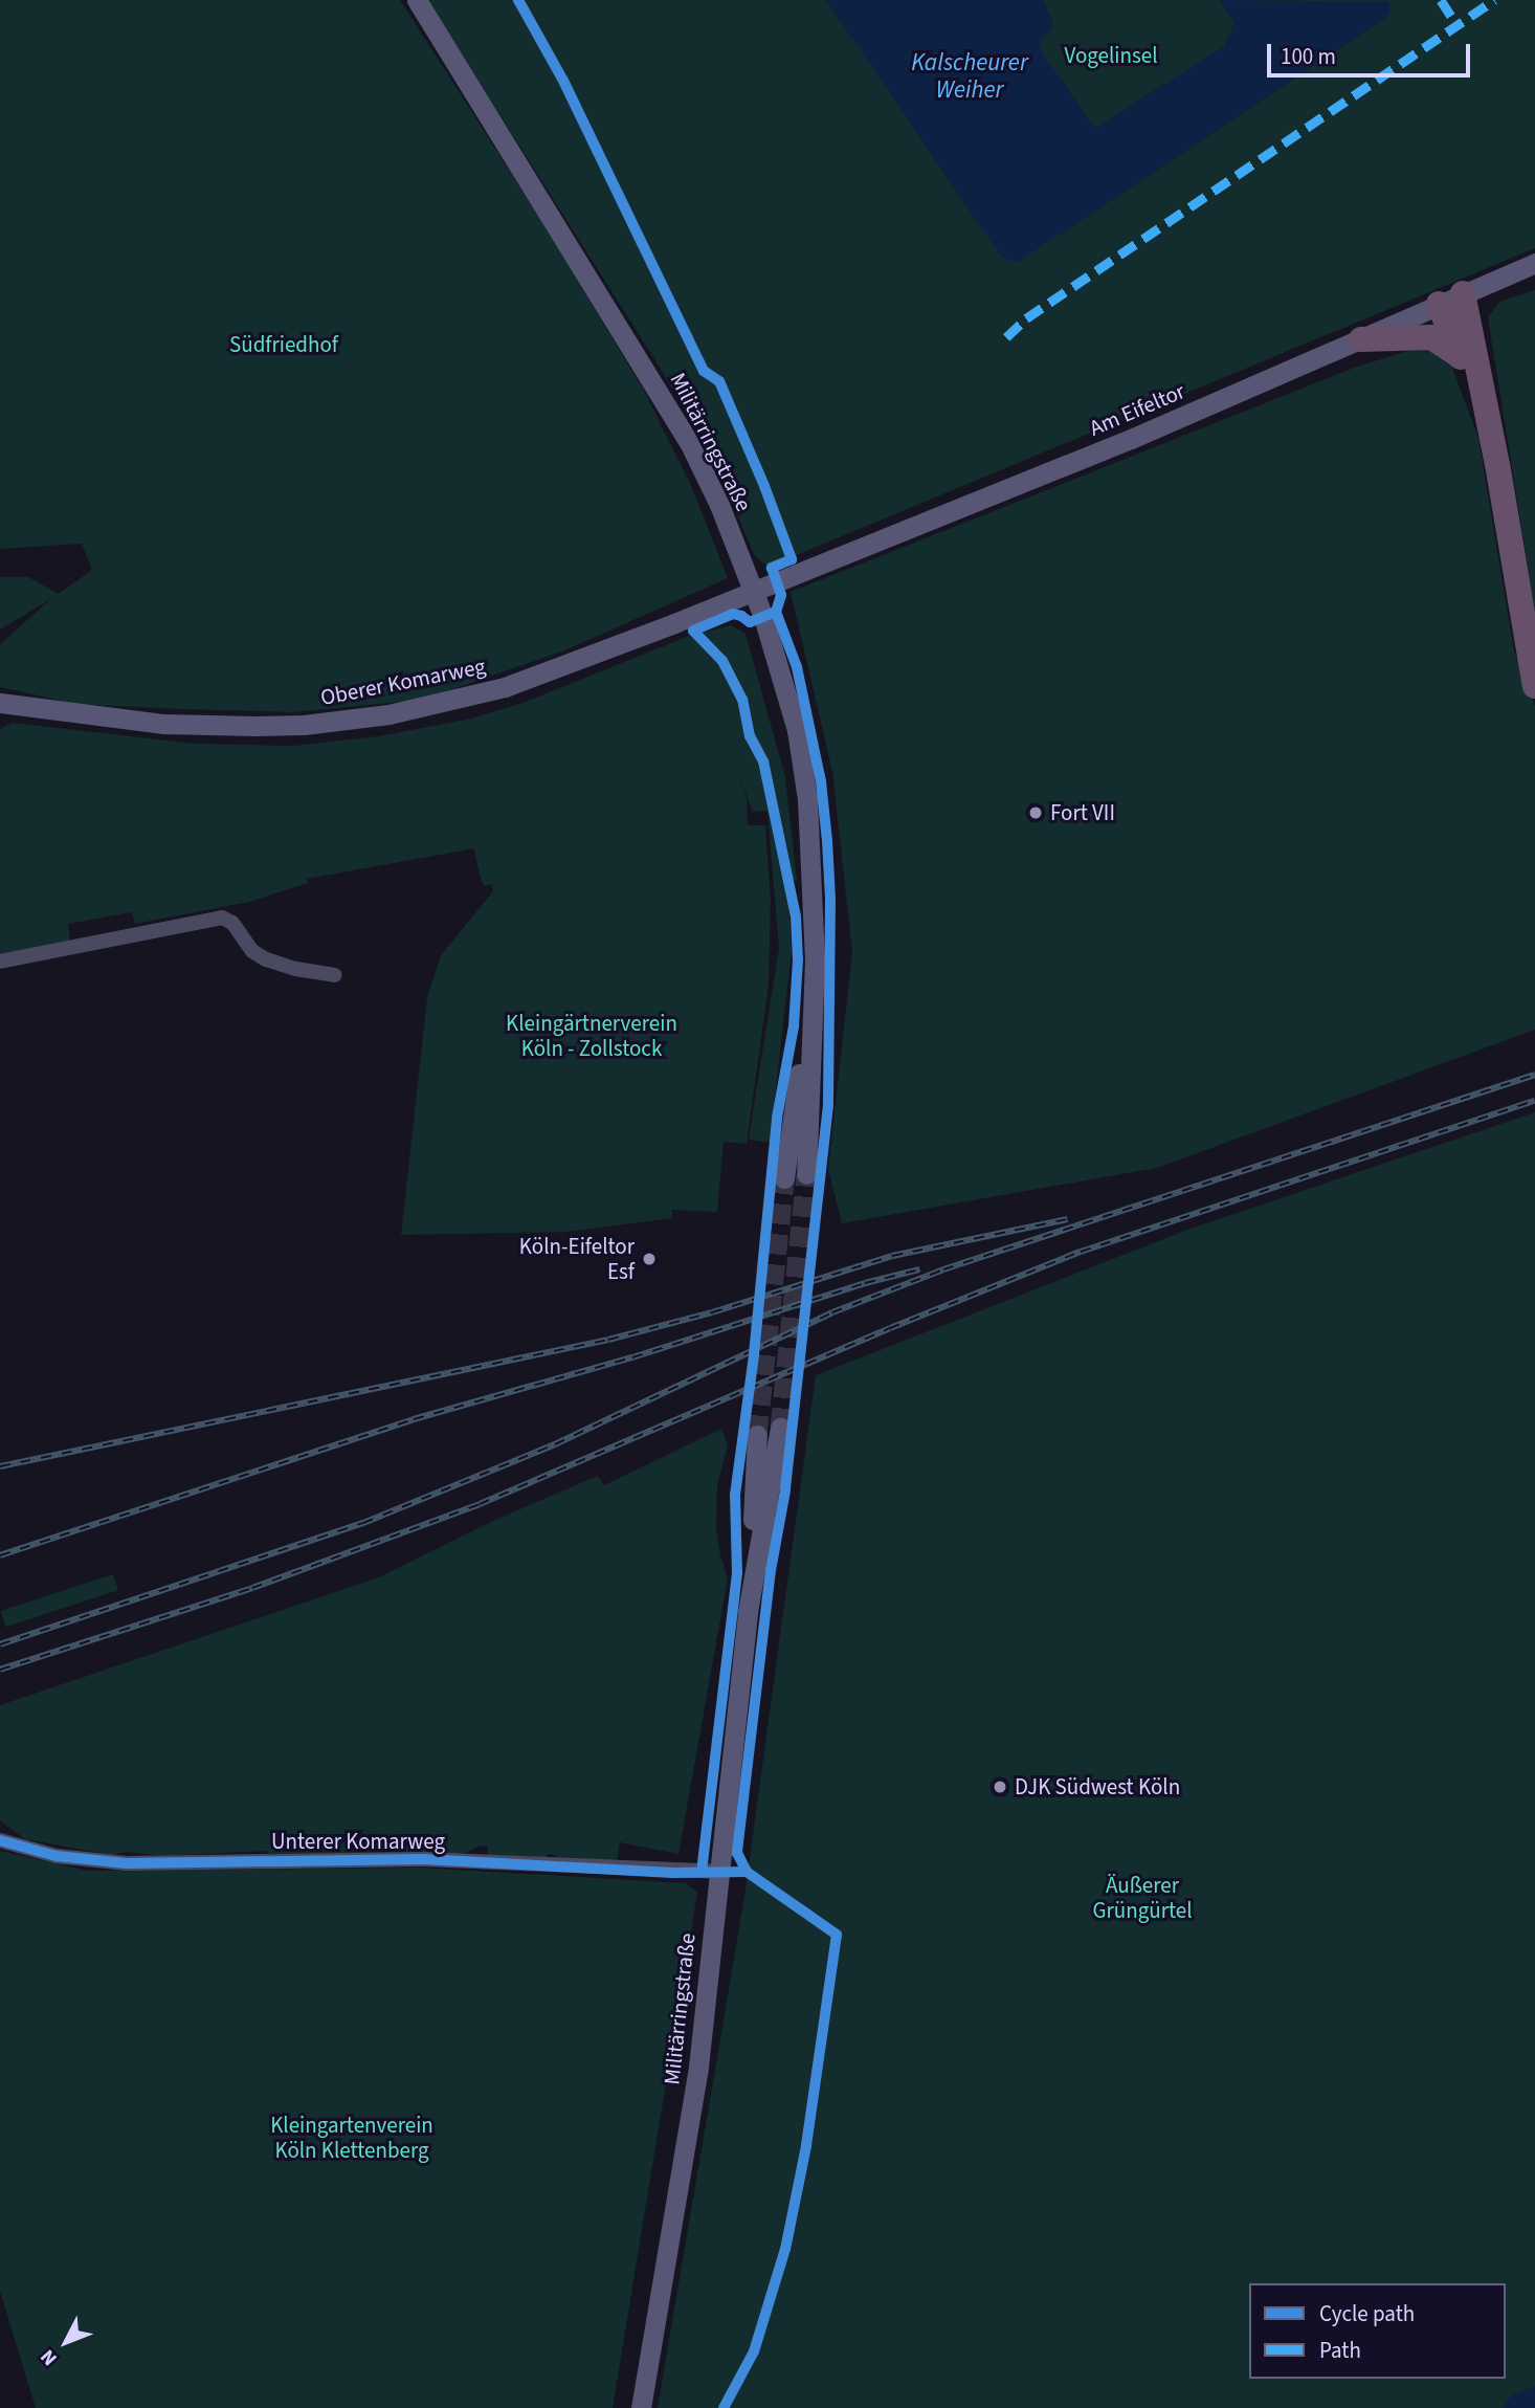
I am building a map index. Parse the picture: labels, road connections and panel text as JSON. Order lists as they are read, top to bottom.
{
  "streets": {
    "main road": ["Am Eifeltor", "Militärringstraße", "Oberer Komarweg"],
    "street": ["Unterer Komarweg"]
  },
  "crossings": [
    ["Am Eifeltor", "Militärringstraße"],
    ["Am Eifeltor", "Oberer Komarweg"],
    ["Militärringstraße", "Oberer Komarweg"],
    ["Militärringstraße", "Unterer Komarweg"]
  ],
  "water": ["Kalscheurer Weiher"],
  "parks": [
    "Vogelinsel",
    "Südfriedhof",
    "Kleingärtnerverein Köln - Zollstock",
    "Äußerer Grüngürtel",
    "Kleingartenverein Köln Klettenberg"
  ],
  "places": ["Fort VII", "Köln-Eifeltor Esf", "DJK Südwest Köln"],
  "legend": ["Cycle path", "Path"],
  "scale_bar": "100 m",
  "north": "bottom left"
}
